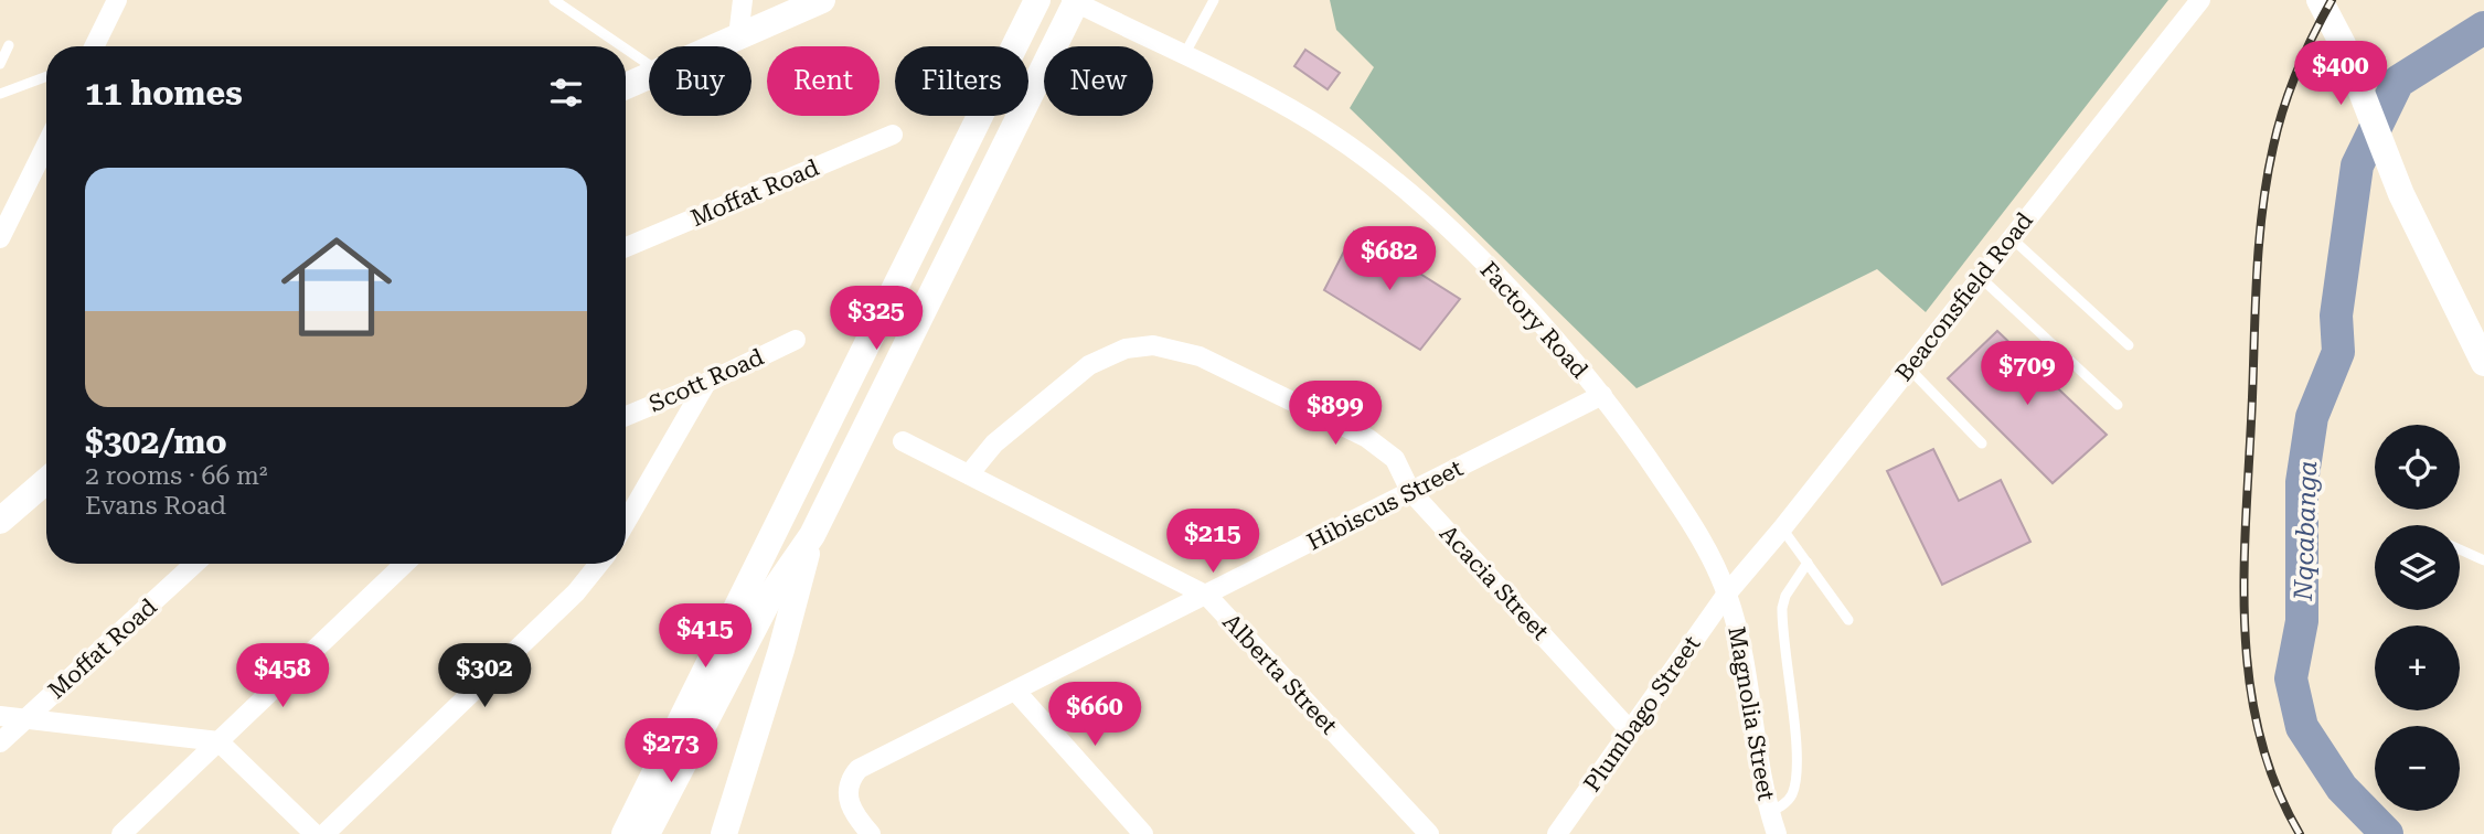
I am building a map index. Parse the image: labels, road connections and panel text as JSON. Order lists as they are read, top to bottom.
{
  "streets": {
    "street": [
      "Moffat Road",
      "Beaconsfield Road",
      "Factory Road",
      "Scott Road",
      "Hibiscus Street",
      "Acacia Street",
      "Alberta Street",
      "Plumbago Street",
      "Magnolia Street"
    ]
  },
  "crossings": [
    ["Beaconsfield Road", "Factory Road"],
    ["Beaconsfield Road", "Plumbago Street"],
    ["Beaconsfield Road", "Magnolia Street"],
    ["Factory Road", "Hibiscus Street"],
    ["Factory Road", "Plumbago Street"],
    ["Factory Road", "Magnolia Street"],
    ["Hibiscus Street", "Acacia Street"],
    ["Hibiscus Street", "Alberta Street"],
    ["Acacia Street", "Alberta Street"],
    ["Acacia Street", "Plumbago Street"],
    ["Plumbago Street", "Magnolia Street"]
  ],
  "water": ["Nqcabanga"],
  "page": {
    "price": [
      "$400",
      "$682",
      "$325",
      "$709",
      "$899",
      "$215",
      "$415",
      "$458",
      "$302",
      "$660",
      "$273"
    ],
    "chip": [
      "Buy",
      "Rent",
      "Filters",
      "New"
    ],
    "heading": "11 homes",
    "list": [
      {
        "name": "$302/mo",
        "note": "2 rooms · 66 m² · Evans Road"
      }
    ],
    "map_buttons": ["+", "−"]
  }
}
